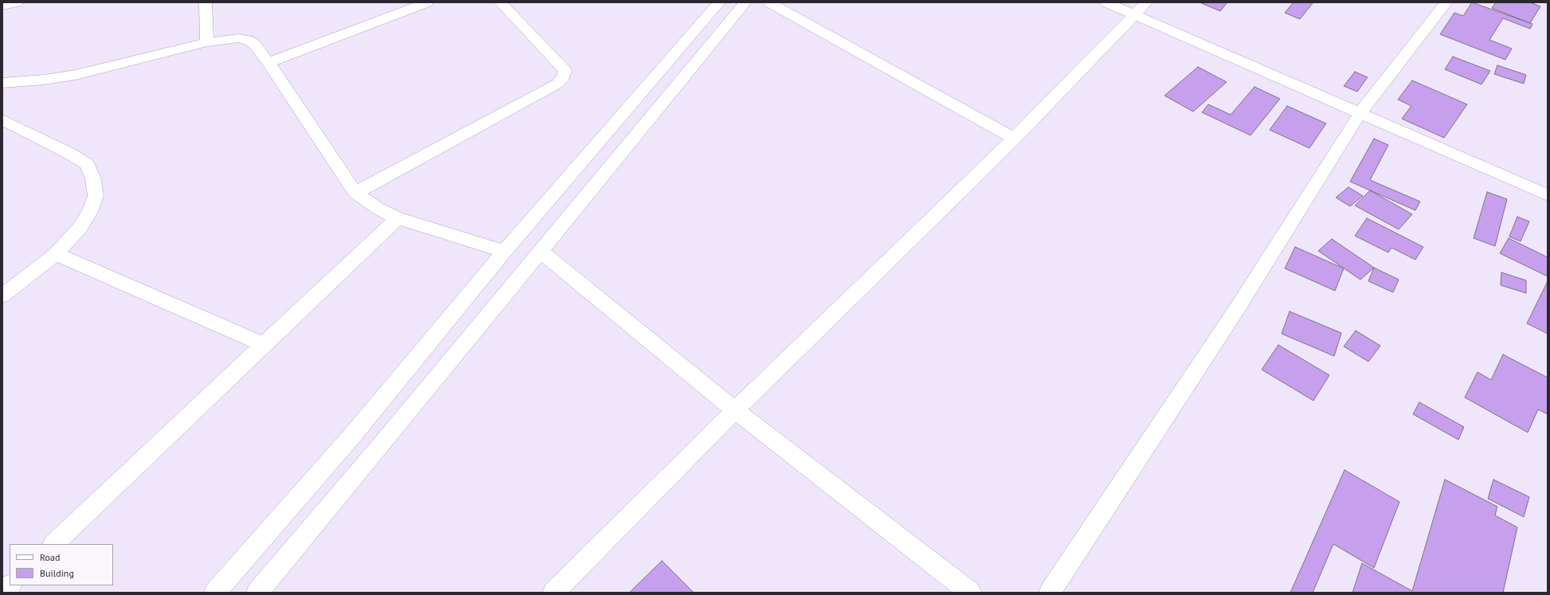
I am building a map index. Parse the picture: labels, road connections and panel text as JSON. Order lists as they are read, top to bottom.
{
  "legend": ["Road", "Building"]
}
